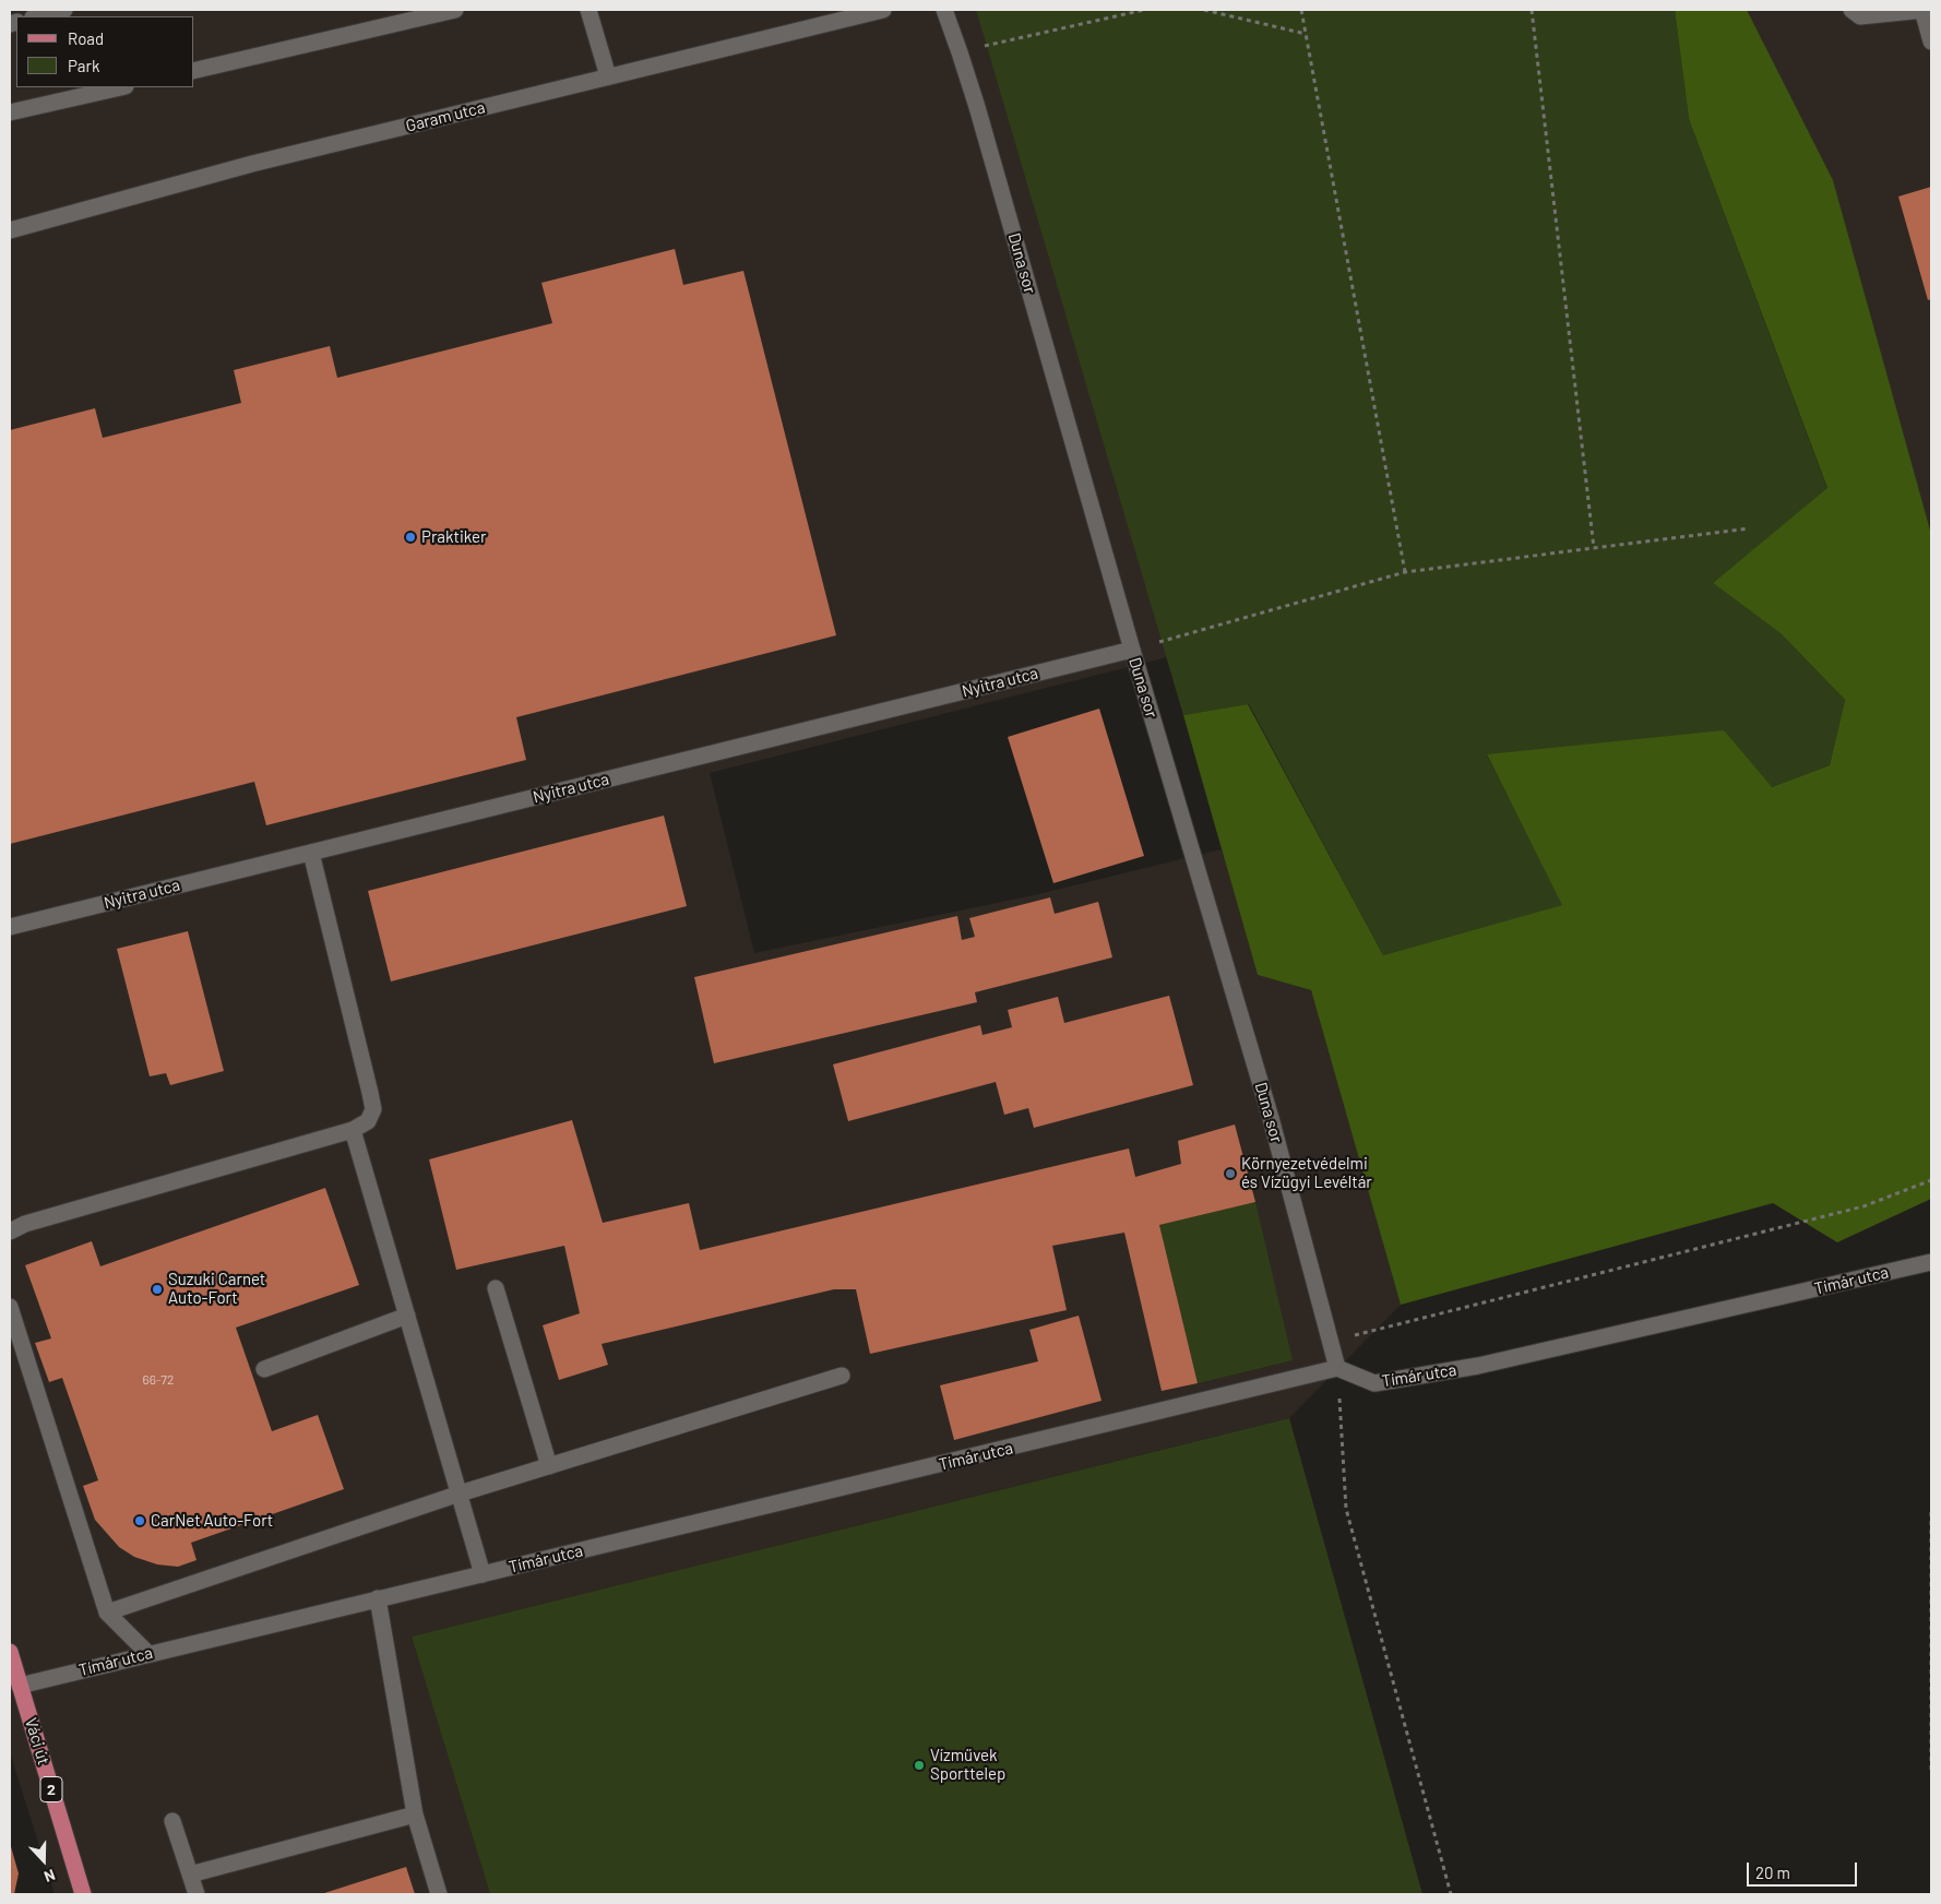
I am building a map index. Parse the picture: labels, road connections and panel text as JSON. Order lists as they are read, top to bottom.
{
  "streets": {
    "main road": ["Váci út", "2"],
    "street": [
      "Garam utca",
      "Duna sor",
      "Nyitra utca",
      "Tímár utca"
    ]
  },
  "crossings": [
    ["Duna sor", "Nyitra utca"],
    ["Duna sor", "Tímár utca"],
    ["Tímár utca", "Váci út"]
  ],
  "places": [
    "Praktiker",
    "Környezetvédelmi és Vízügyi Levéltár",
    "Suzuki Carnet Auto-Fort",
    "CarNet Auto-Fort",
    "Vízművek Sporttelep"
  ],
  "house_numbers": ["66-72"],
  "legend": ["Road", "Park"],
  "scale_bar": "20 m",
  "north": "bottom"
}
